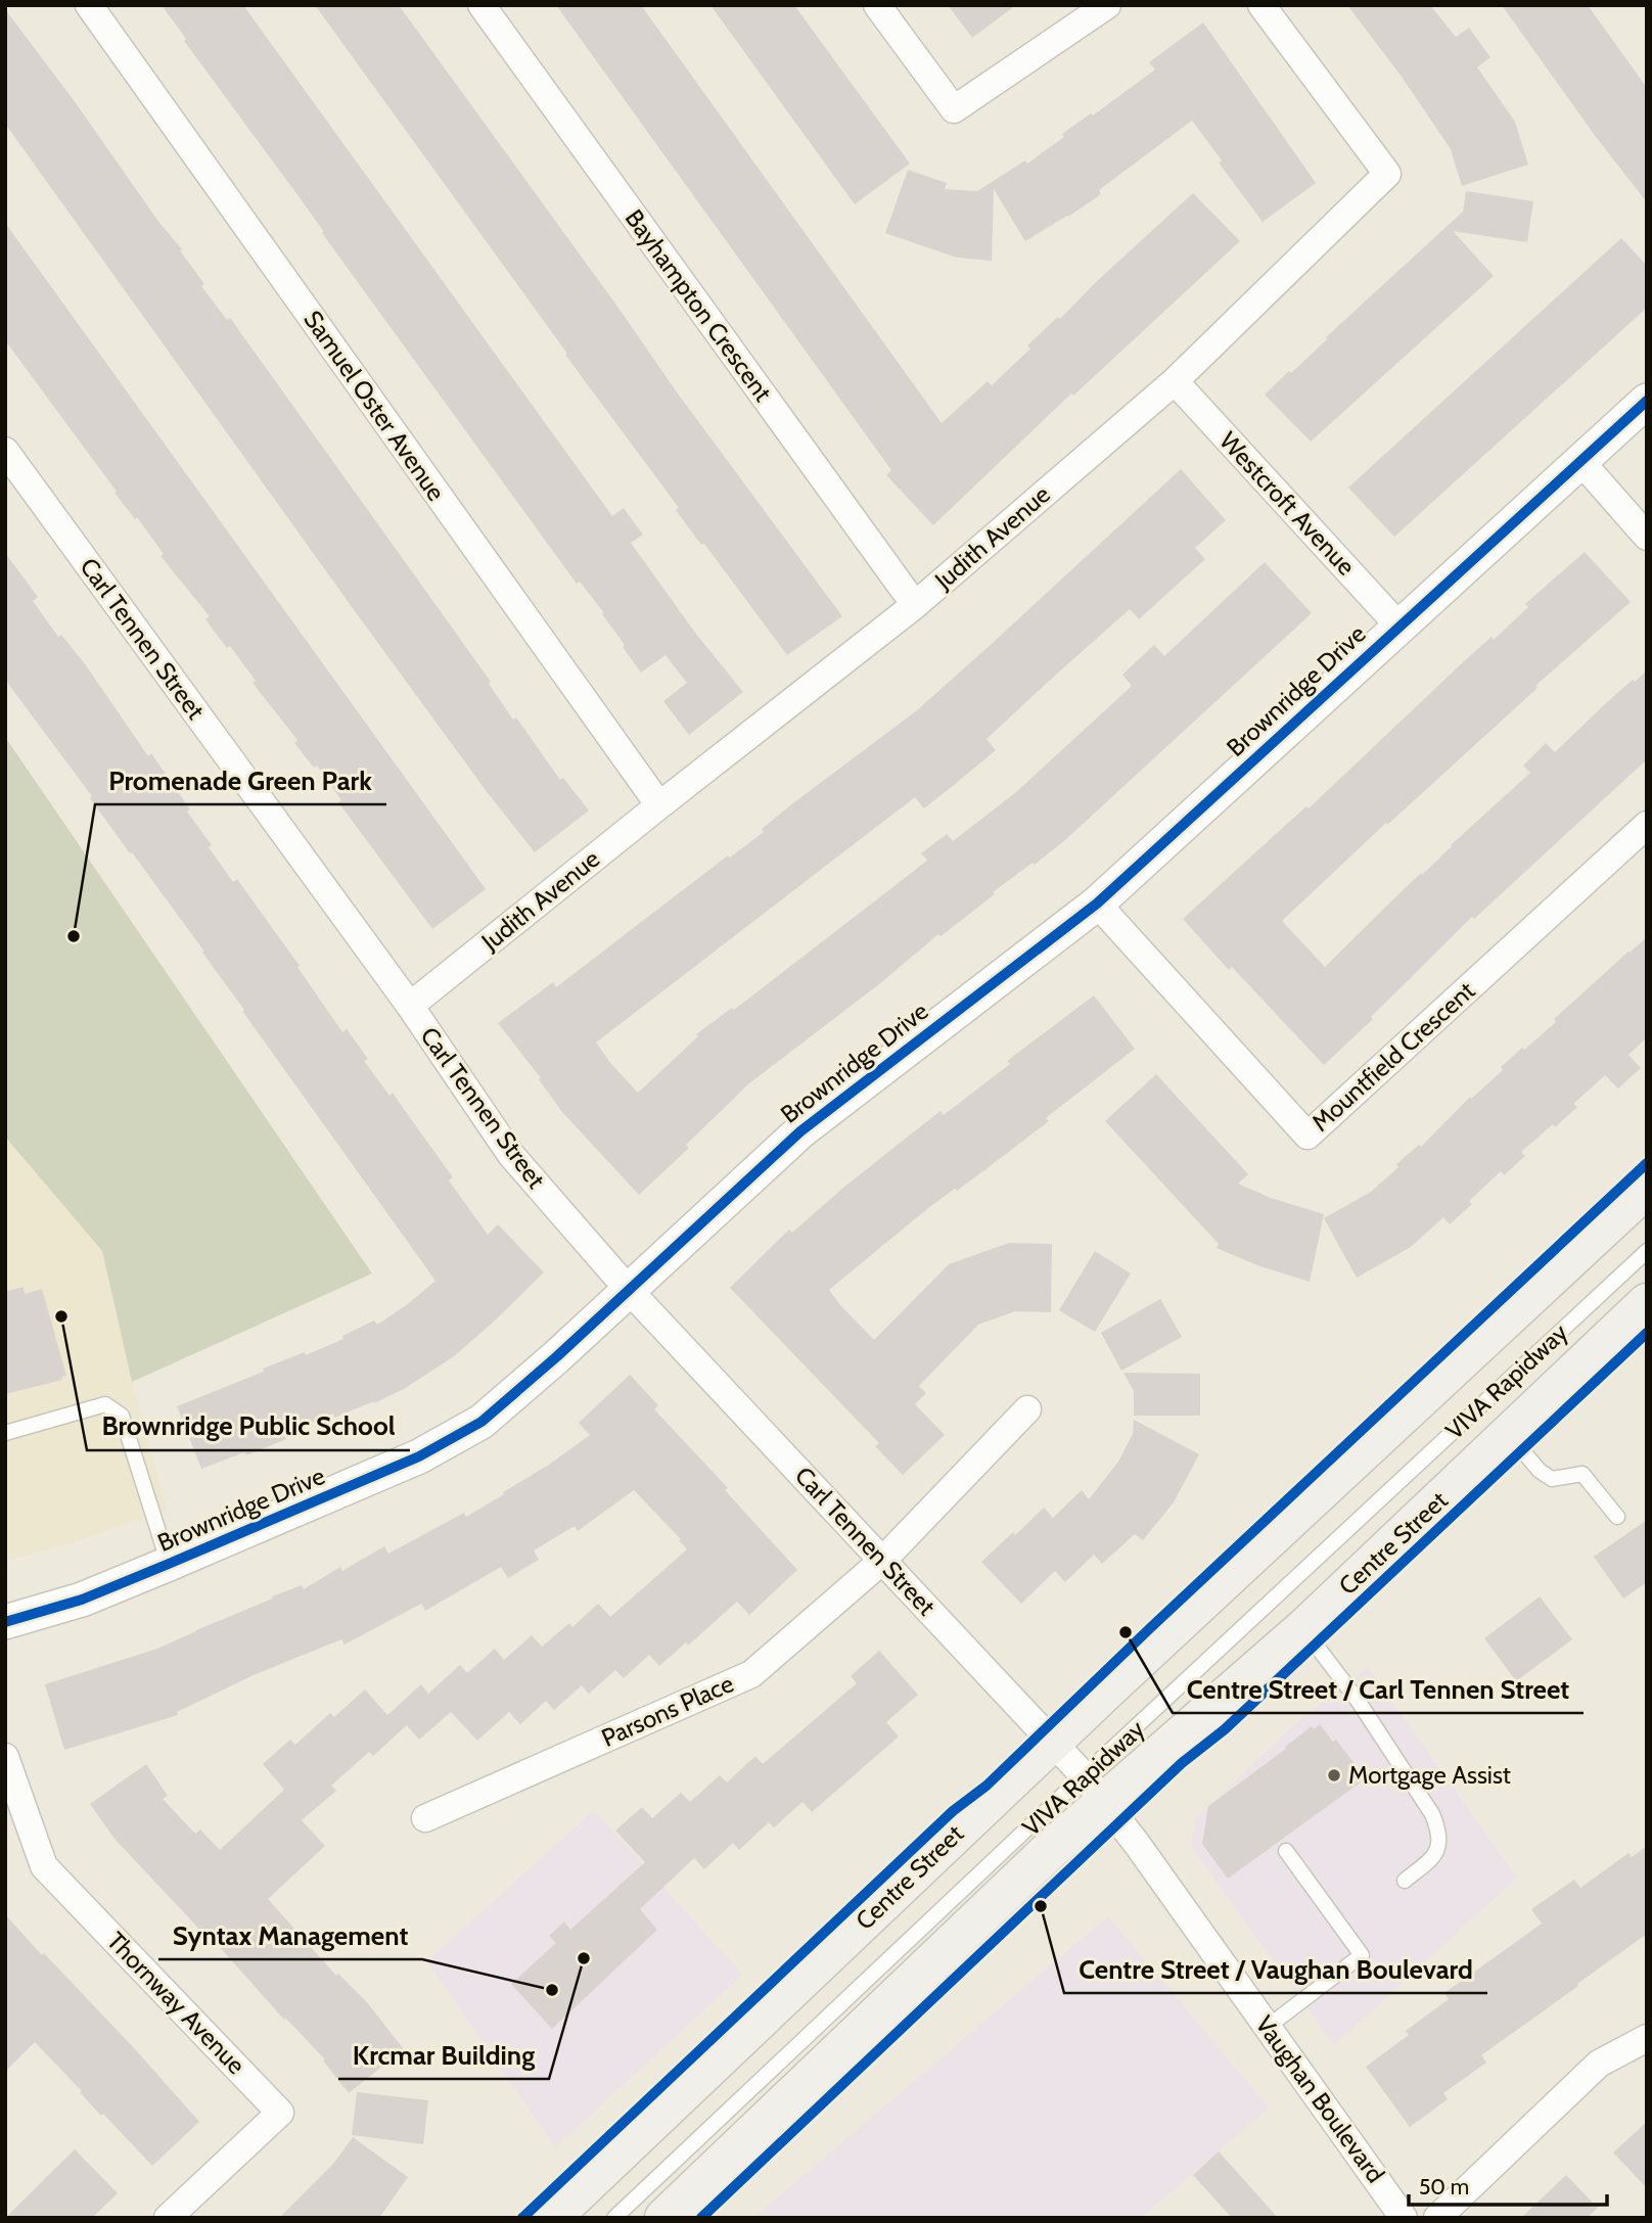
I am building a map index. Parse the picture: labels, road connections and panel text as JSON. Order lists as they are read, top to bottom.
{
  "streets": {
    "main road": ["Centre Street"],
    "street": [
      "Bayhampton Crescent",
      "Samuel Oster Avenue",
      "Westcroft Avenue",
      "Judith Avenue",
      "Carl Tennen Street",
      "Brownridge Drive",
      "Mountfield Crescent",
      "Parsons Place",
      "Thornway Avenue",
      "Vaughan Boulevard"
    ],
    "lane": ["VIVA Rapidway"]
  },
  "crossings": [
    ["Bayhampton Crescent", "Judith Avenue"],
    ["Samuel Oster Avenue", "Judith Avenue"],
    ["Westcroft Avenue", "Judith Avenue"],
    ["Westcroft Avenue", "Brownridge Drive"],
    ["Judith Avenue", "Carl Tennen Street"],
    ["Carl Tennen Street", "Brownridge Drive"],
    ["Carl Tennen Street", "Centre Street"],
    ["Carl Tennen Street", "Parsons Place"],
    ["Carl Tennen Street", "Vaughan Boulevard"],
    ["Brownridge Drive", "Mountfield Crescent"],
    ["VIVA Rapidway", "Centre Street"],
    ["VIVA Rapidway", "Vaughan Boulevard"],
    ["Centre Street", "Vaughan Boulevard"]
  ],
  "places": [
    "Promenade Green Park",
    "Brownridge Public School",
    "Centre Street / Carl Tennen Street",
    "Mortgage Assist",
    "Centre Street / Vaughan Boulevard",
    "Krcmar Building",
    "Syntax Management"
  ],
  "scale_bar": "50 m"
}
